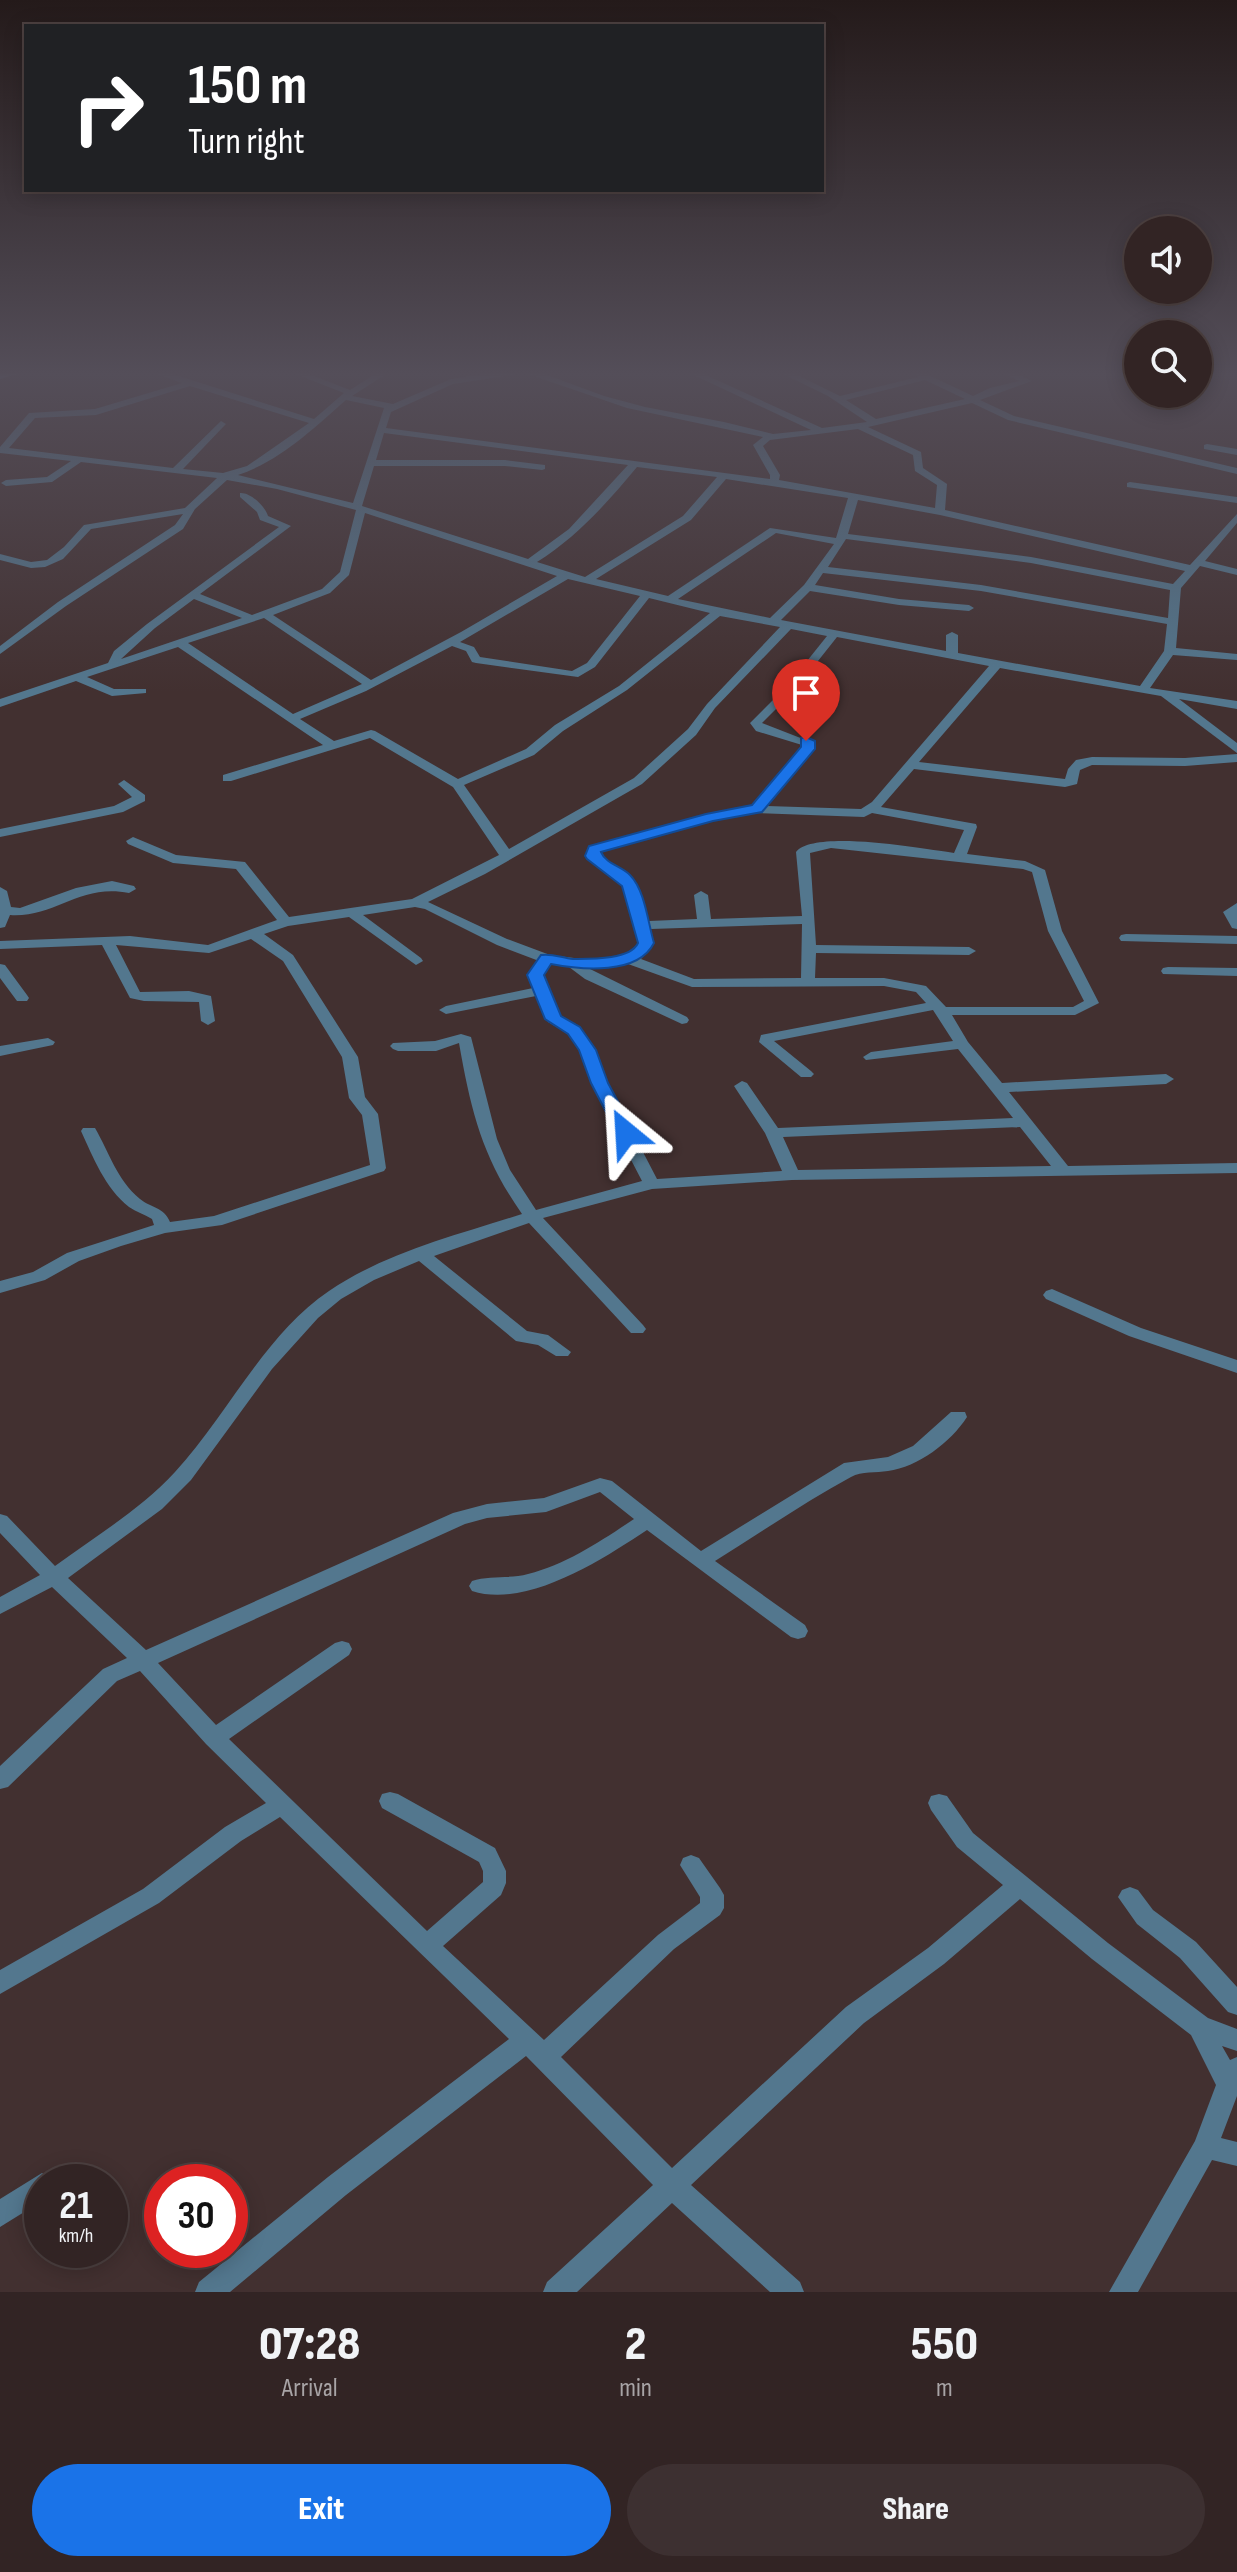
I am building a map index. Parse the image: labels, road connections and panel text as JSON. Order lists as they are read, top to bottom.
{
  "page": {
    "turn": ["150 m", "Turn right"],
    "speed": "21 km/h",
    "limit": "30",
    "eta": [
      "07:28",
      "Arrival",
      "2",
      "min",
      "550",
      "m"
    ],
    "buttons": ["Exit", "Share"]
  }
}
